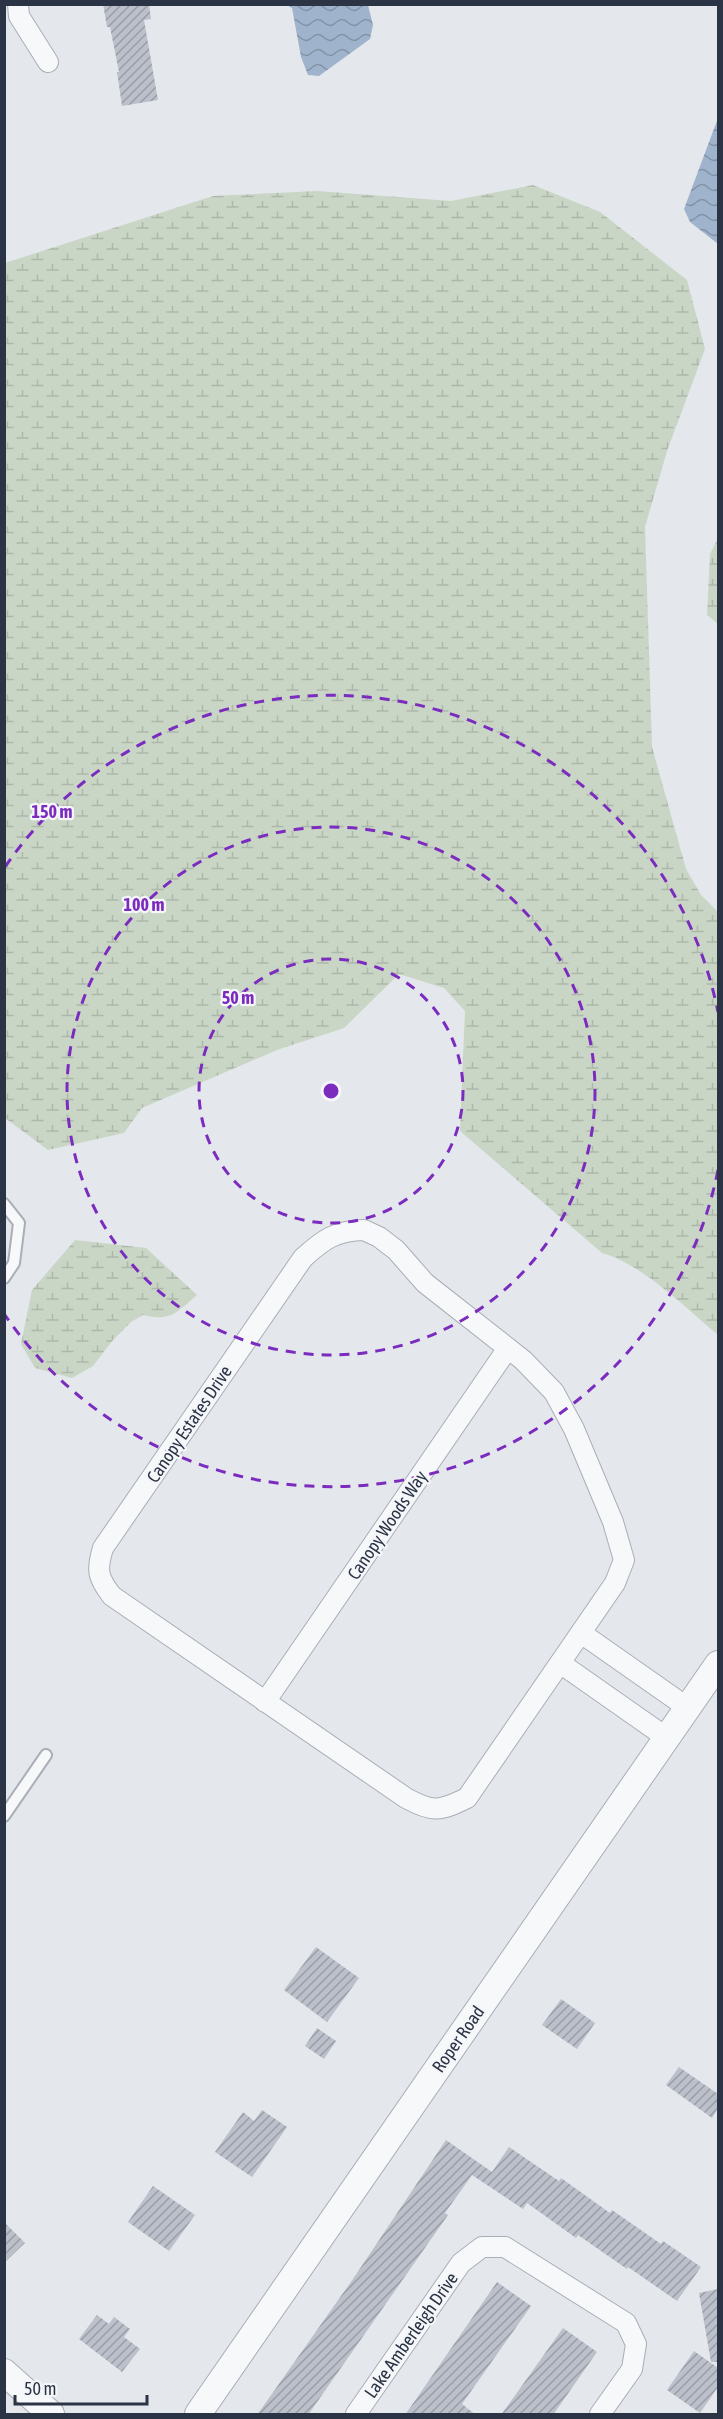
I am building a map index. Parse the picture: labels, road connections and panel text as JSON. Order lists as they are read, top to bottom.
{
  "streets": {
    "street": [
      "Canopy Estates Drive",
      "Canopy Woods Way",
      "Roper Road",
      "Lake Amberleigh Drive"
    ]
  },
  "crossings": [
    ["Canopy Estates Drive", "Canopy Woods Way"]
  ],
  "scale_bar": "50 m",
  "rings": ["150 m", "100 m", "50 m"]
}
